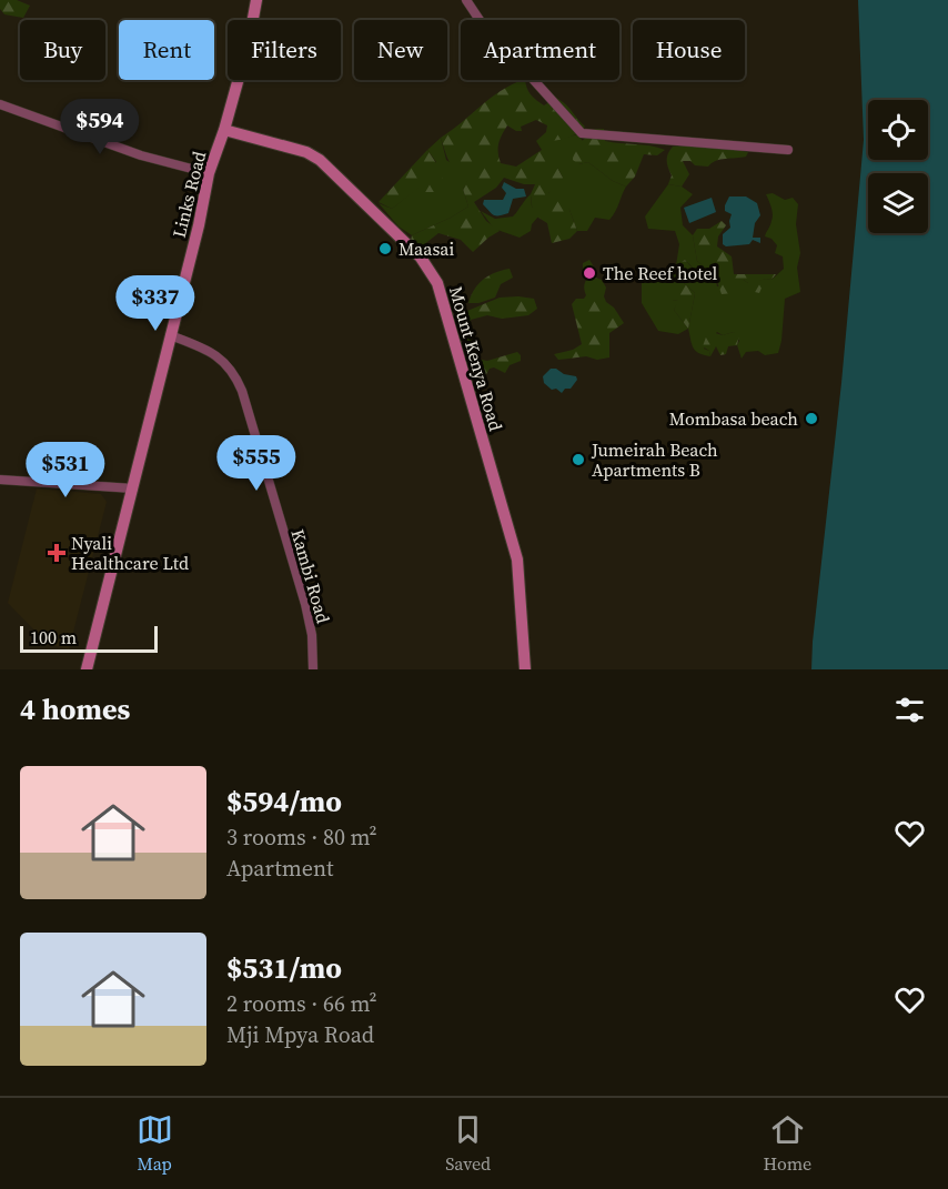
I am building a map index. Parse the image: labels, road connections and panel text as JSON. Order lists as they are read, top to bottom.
{
  "streets": {
    "main road": ["Links Road", "Mount Kenya Road"],
    "street": ["Kambi Road"]
  },
  "crossings": [
    ["Links Road", "Mount Kenya Road"],
    ["Links Road", "Kambi Road"]
  ],
  "places": {
    "other": [
      "Maasai",
      "The Reef hotel",
      "Mombasa beach",
      "Jumeirah Beach Apartments B"
    ],
    "health": ["Nyali Healthcare Ltd"]
  },
  "scale_bar": "100 m",
  "page": {
    "chip": [
      "Buy",
      "Rent",
      "Filters",
      "New",
      "Apartment",
      "House"
    ],
    "price": [
      "$594",
      "$337",
      "$555",
      "$531"
    ],
    "scale": "100 m",
    "heading": "4 homes",
    "list": [
      {
        "name": "$594/mo",
        "note": "3 rooms · 80 m² · Apartment"
      },
      {
        "name": "$531/mo",
        "note": "2 rooms · 66 m² · Mji Mpya Road"
      }
    ],
    "tabs": ["Map", "Saved", "Home"]
  }
}
